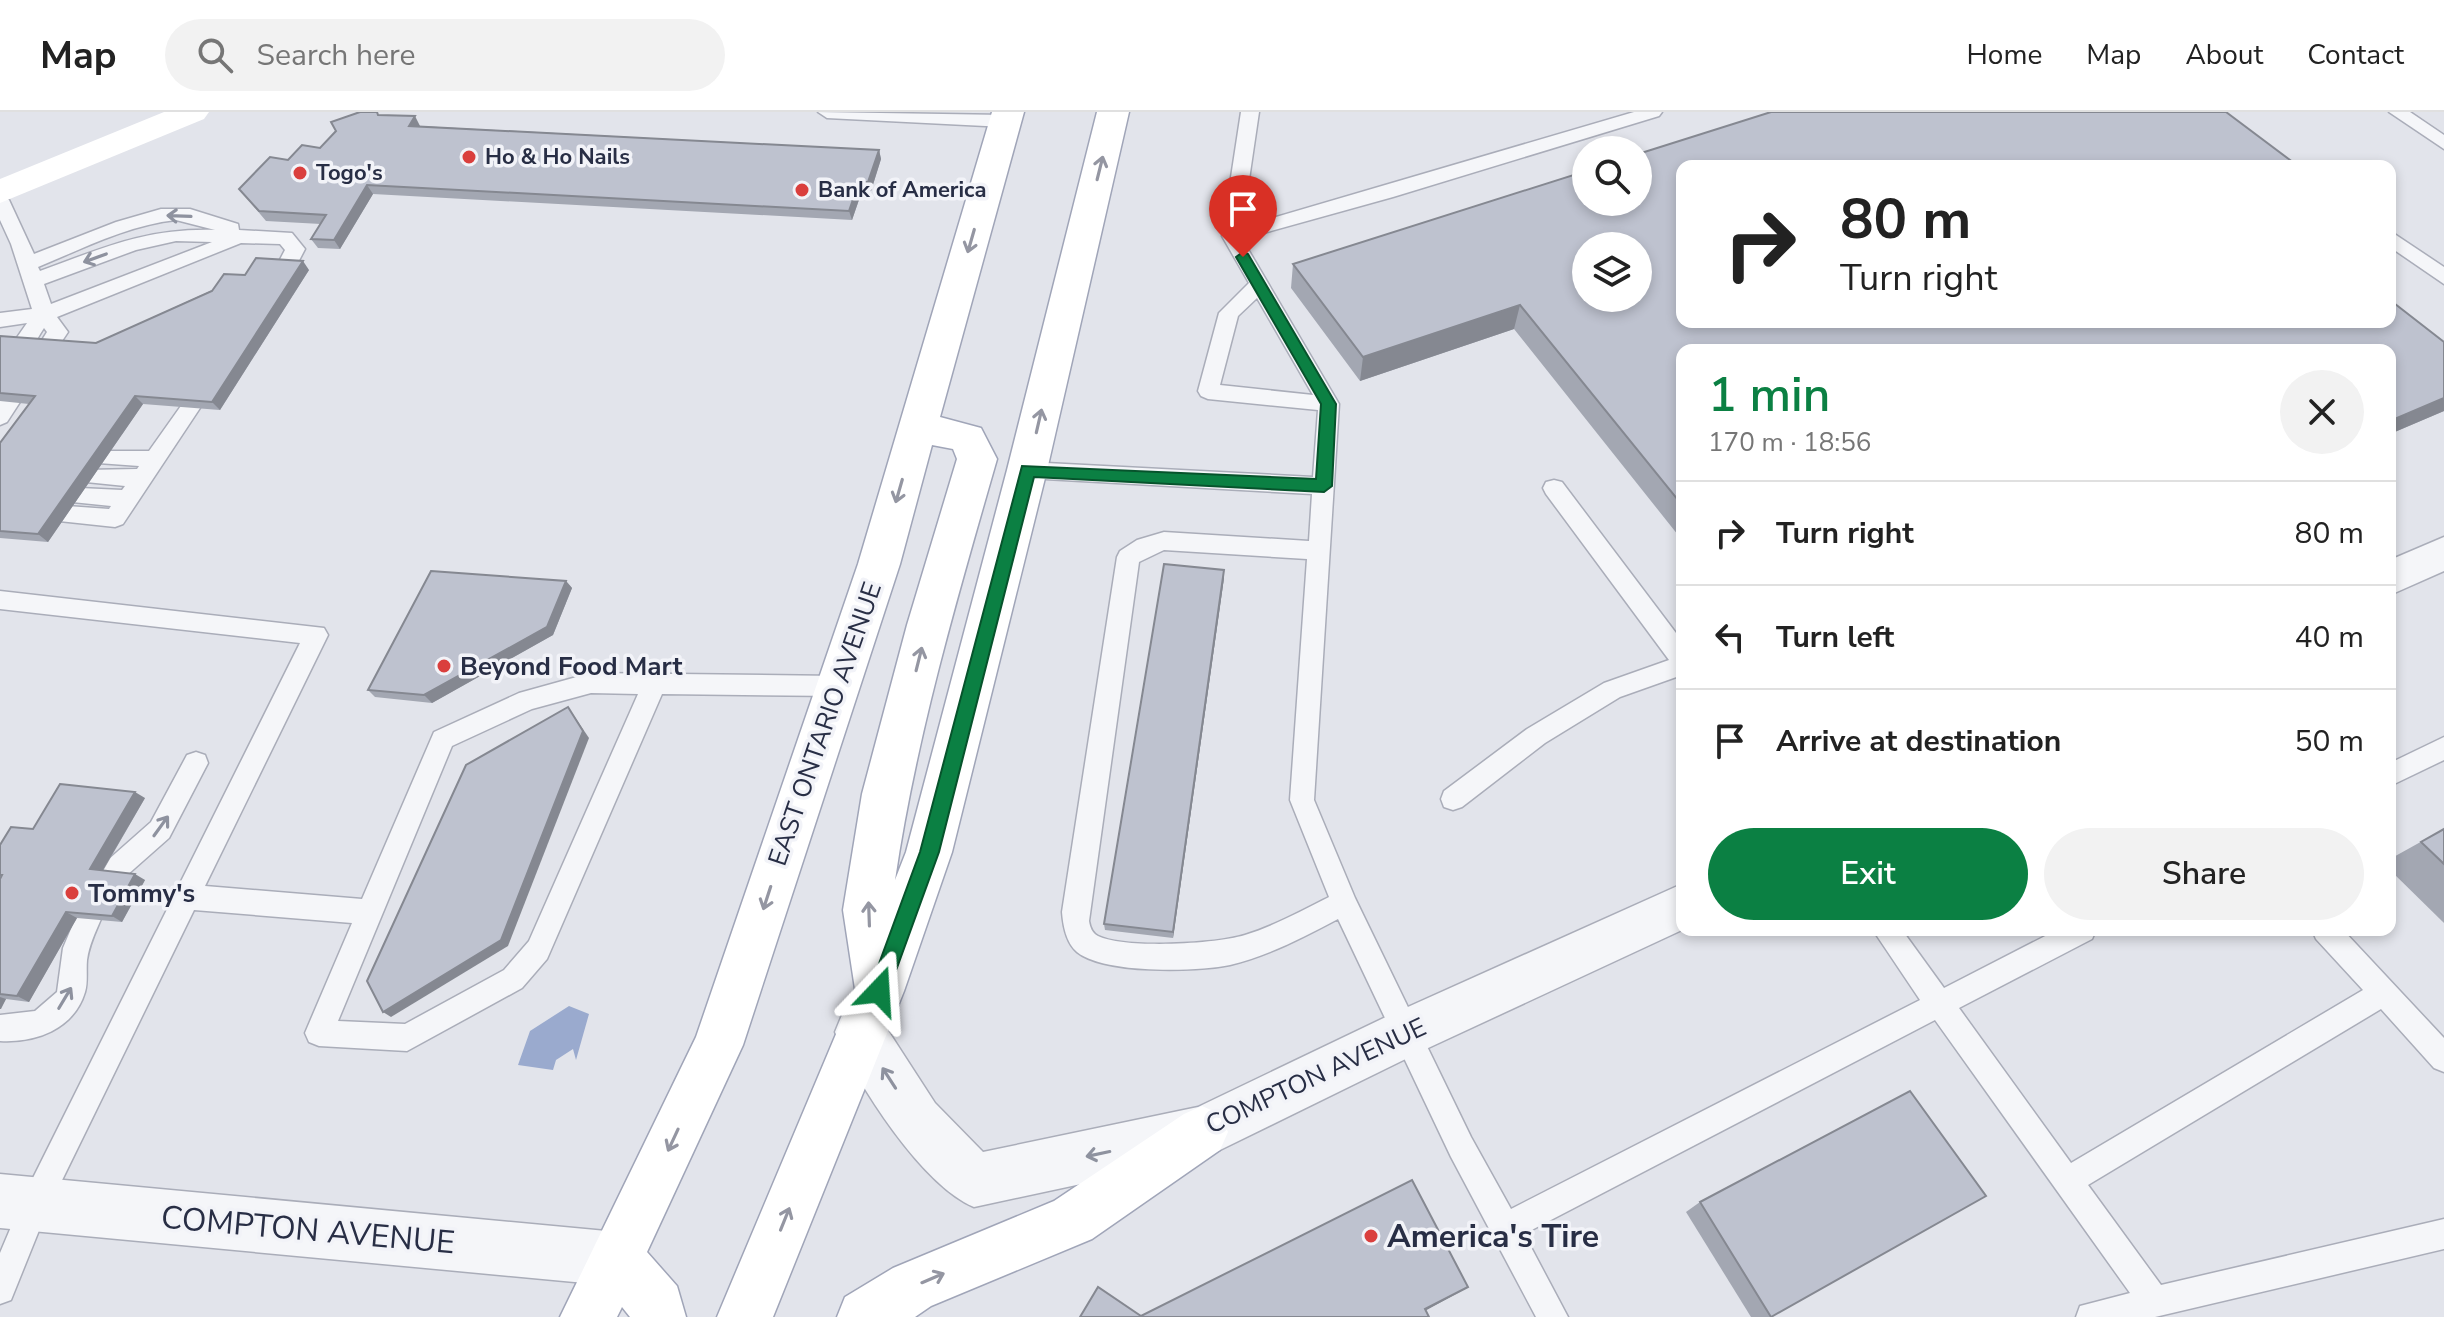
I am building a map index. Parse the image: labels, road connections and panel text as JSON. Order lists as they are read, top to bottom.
{
  "streets": {
    "main road": ["EAST ONTARIO AVENUE"],
    "street": ["COMPTON AVENUE"]
  },
  "crossings": [
    ["EAST ONTARIO AVENUE", "COMPTON AVENUE"]
  ],
  "places": [
    "Ho & Ho Nails",
    "Togo's",
    "Bank of America",
    "Beyond Food Mart",
    "Tommy's",
    "America's Tire"
  ],
  "page": {
    "header": "Map",
    "search": "Search here",
    "nav": [
      "Home",
      "Map",
      "About",
      "Contact"
    ],
    "turn": ["80 m", "Turn right"],
    "heading": ["1 min", "170 m · 18:56"],
    "list": [
      {
        "name": "Turn right",
        "value": "80 m"
      },
      {
        "name": "Turn left",
        "value": "40 m"
      },
      {
        "name": "Arrive at destination",
        "value": "50 m"
      }
    ],
    "buttons": ["Exit", "Share"]
  }
}
